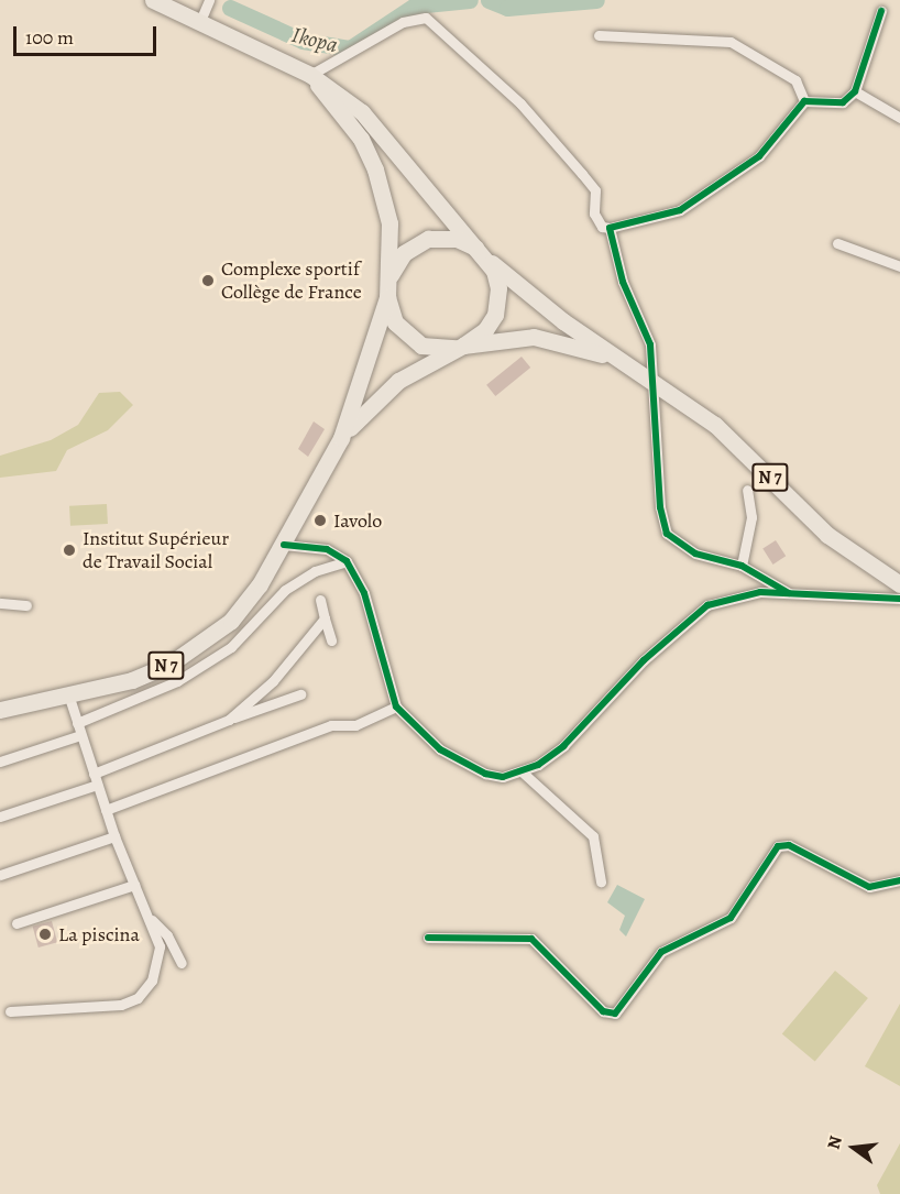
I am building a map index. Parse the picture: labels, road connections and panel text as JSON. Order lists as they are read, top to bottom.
{
  "streets": {
    "main road": ["N 7"]
  },
  "water": ["Ikopa"],
  "places": [
    "Complexe sportif Collège de France",
    "Iavolo",
    "Institut Supérieur de Travail Social",
    "La piscina"
  ],
  "scale_bar": "100 m",
  "north": "left"
}
